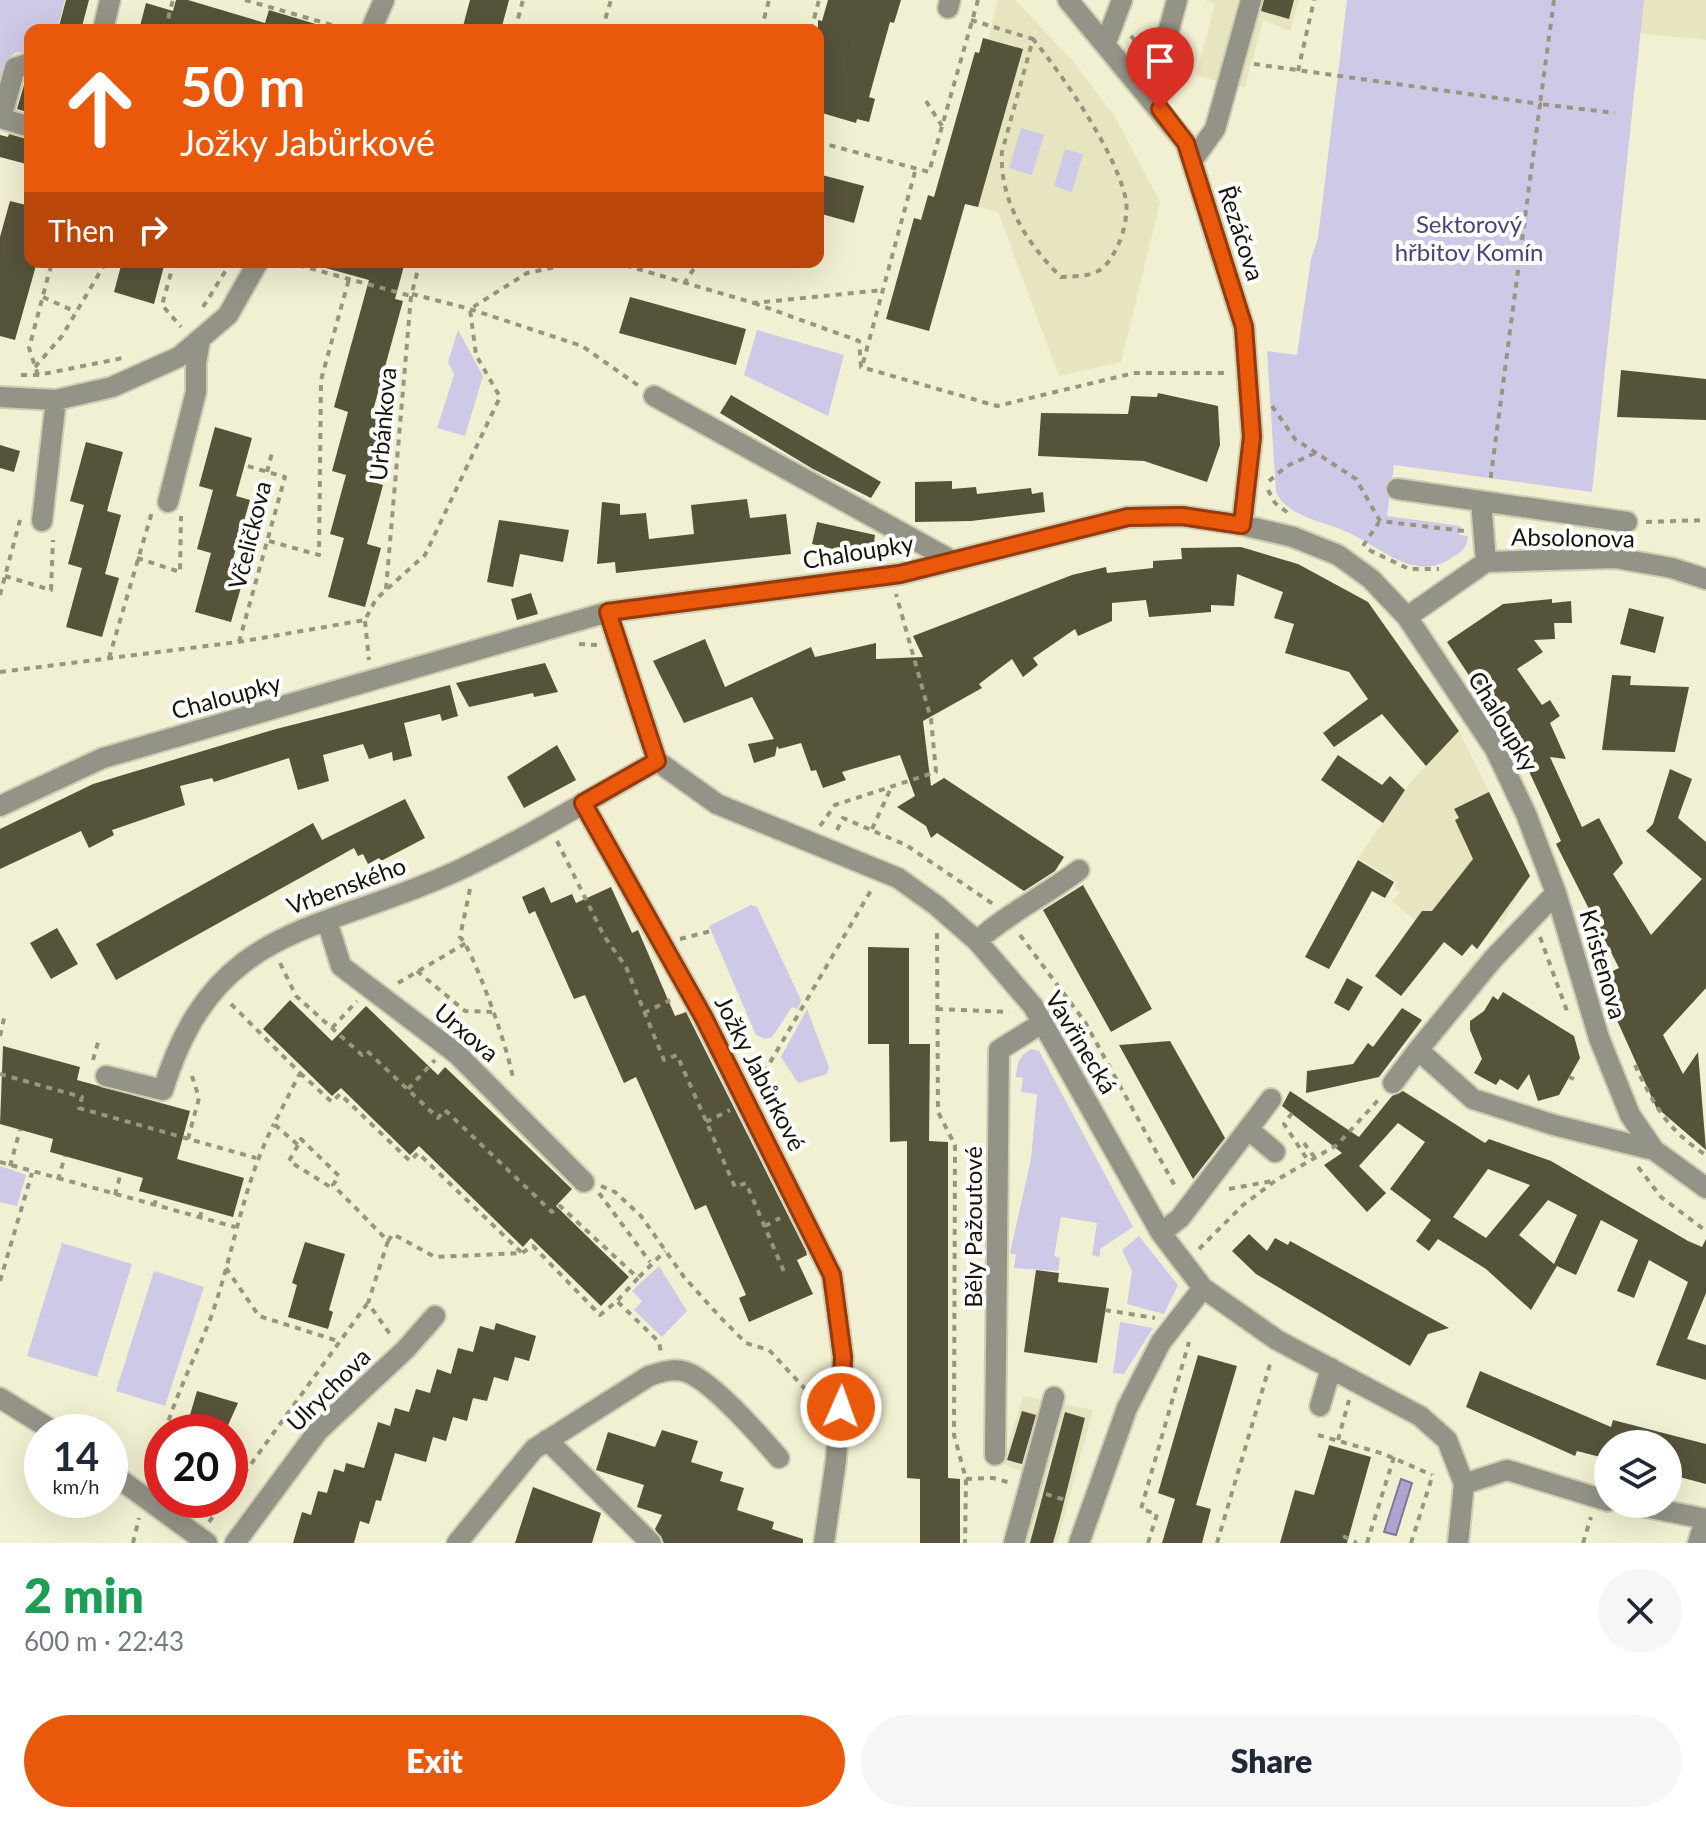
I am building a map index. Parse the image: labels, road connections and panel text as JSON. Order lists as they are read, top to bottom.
{
  "streets": {
    "street": [
      "Řezáčova",
      "Absolonova",
      "Chaloupky",
      "Vrbenského",
      "Kristenova",
      "Urxova",
      "Vavřinecká",
      "Jožky Jabůrkové",
      "Běly Pažoutové",
      "Ulrychova"
    ],
    "path": ["Urbánkova", "Včeličkova"]
  },
  "crossings": [
    ["Řezáčova", "Chaloupky"],
    ["Absolonova", "Chaloupky"],
    ["Chaloupky", "Kristenova"],
    ["Vrbenského", "Urxova"],
    ["Vrbenského", "Vavřinecká"],
    ["Vrbenského", "Jožky Jabůrkové"],
    ["Vavřinecká", "Běly Pažoutové"]
  ],
  "parks": ["Sektorový hřbitov Komín"],
  "page": {
    "turn": ["50 m", "Jožky Jabůrkové"],
    "then": "Then",
    "speed": "14 km/h",
    "limit": "20",
    "heading": ["2 min", "600 m · 22:43"],
    "buttons": ["Exit", "Share"]
  }
}
